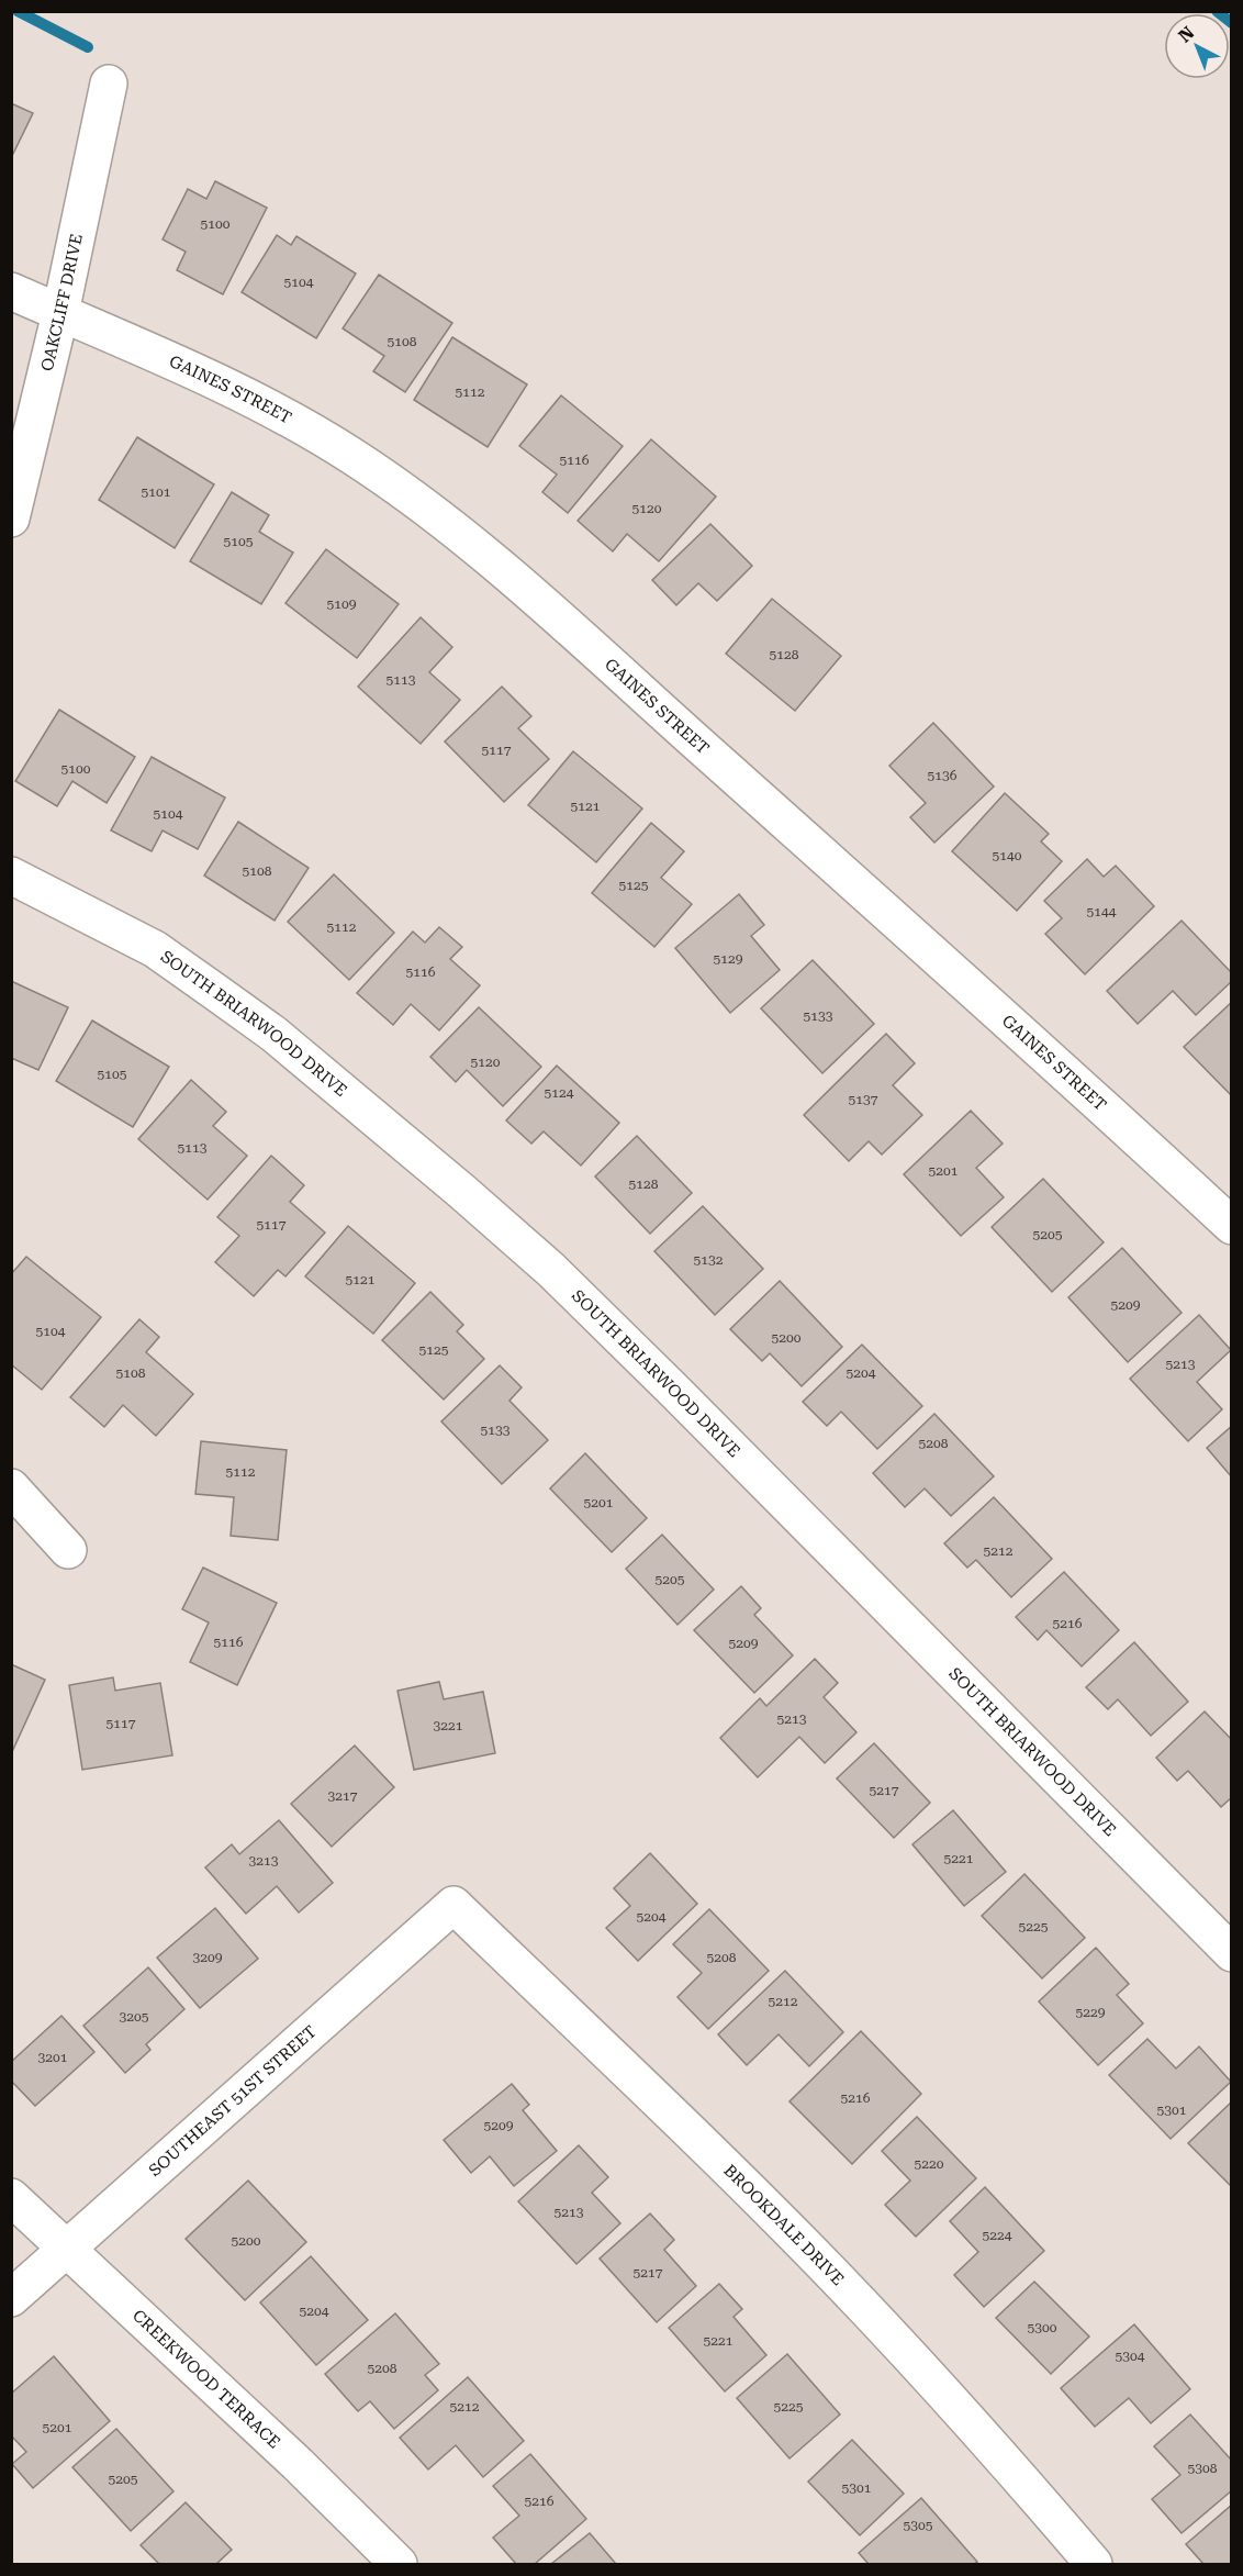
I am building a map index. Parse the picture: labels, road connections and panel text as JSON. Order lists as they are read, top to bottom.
{
  "streets": {
    "street": [
      "OAKCLIFF DRIVE",
      "GAINES STREET",
      "SOUTH BRIARWOOD DRIVE",
      "SOUTHEAST 51ST STREET",
      "BROOKDALE DRIVE",
      "CREEKWOOD TERRACE"
    ]
  },
  "crossings": [
    ["OAKCLIFF DRIVE", "GAINES STREET"],
    ["SOUTHEAST 51ST STREET", "BROOKDALE DRIVE"],
    ["SOUTHEAST 51ST STREET", "CREEKWOOD TERRACE"]
  ],
  "house_numbers": [
    "5100",
    "5104",
    "5108",
    "5112",
    "5116",
    "5101",
    "5120",
    "5105",
    "5109",
    "5128",
    "5113",
    "5117",
    "5100",
    "5136",
    "5121",
    "5104",
    "5140",
    "5108",
    "5125",
    "5144",
    "5112",
    "5129",
    "5116",
    "5133",
    "5120",
    "5105",
    "5124",
    "5137",
    "5113",
    "5201",
    "5128",
    "5117",
    "5205",
    "5132",
    "5121",
    "5209",
    "5104",
    "5200",
    "5125",
    "5213",
    "5108",
    "5204",
    "5133",
    "5208",
    "5112",
    "5201",
    "5212",
    "5205",
    "5216",
    "5116",
    "5209",
    "5213",
    "5117",
    "3221",
    "5217",
    "3217",
    "5221",
    "3213",
    "5204",
    "5225",
    "3209",
    "5208",
    "5212",
    "5229",
    "3205",
    "3201",
    "5216",
    "5301",
    "5209",
    "5220",
    "5213",
    "5224",
    "5200",
    "5217",
    "5204",
    "5300",
    "5221",
    "5304",
    "5208",
    "5212",
    "5225",
    "5201",
    "5308",
    "5205",
    "5301",
    "5216",
    "5305"
  ],
  "north": "top left"
}
